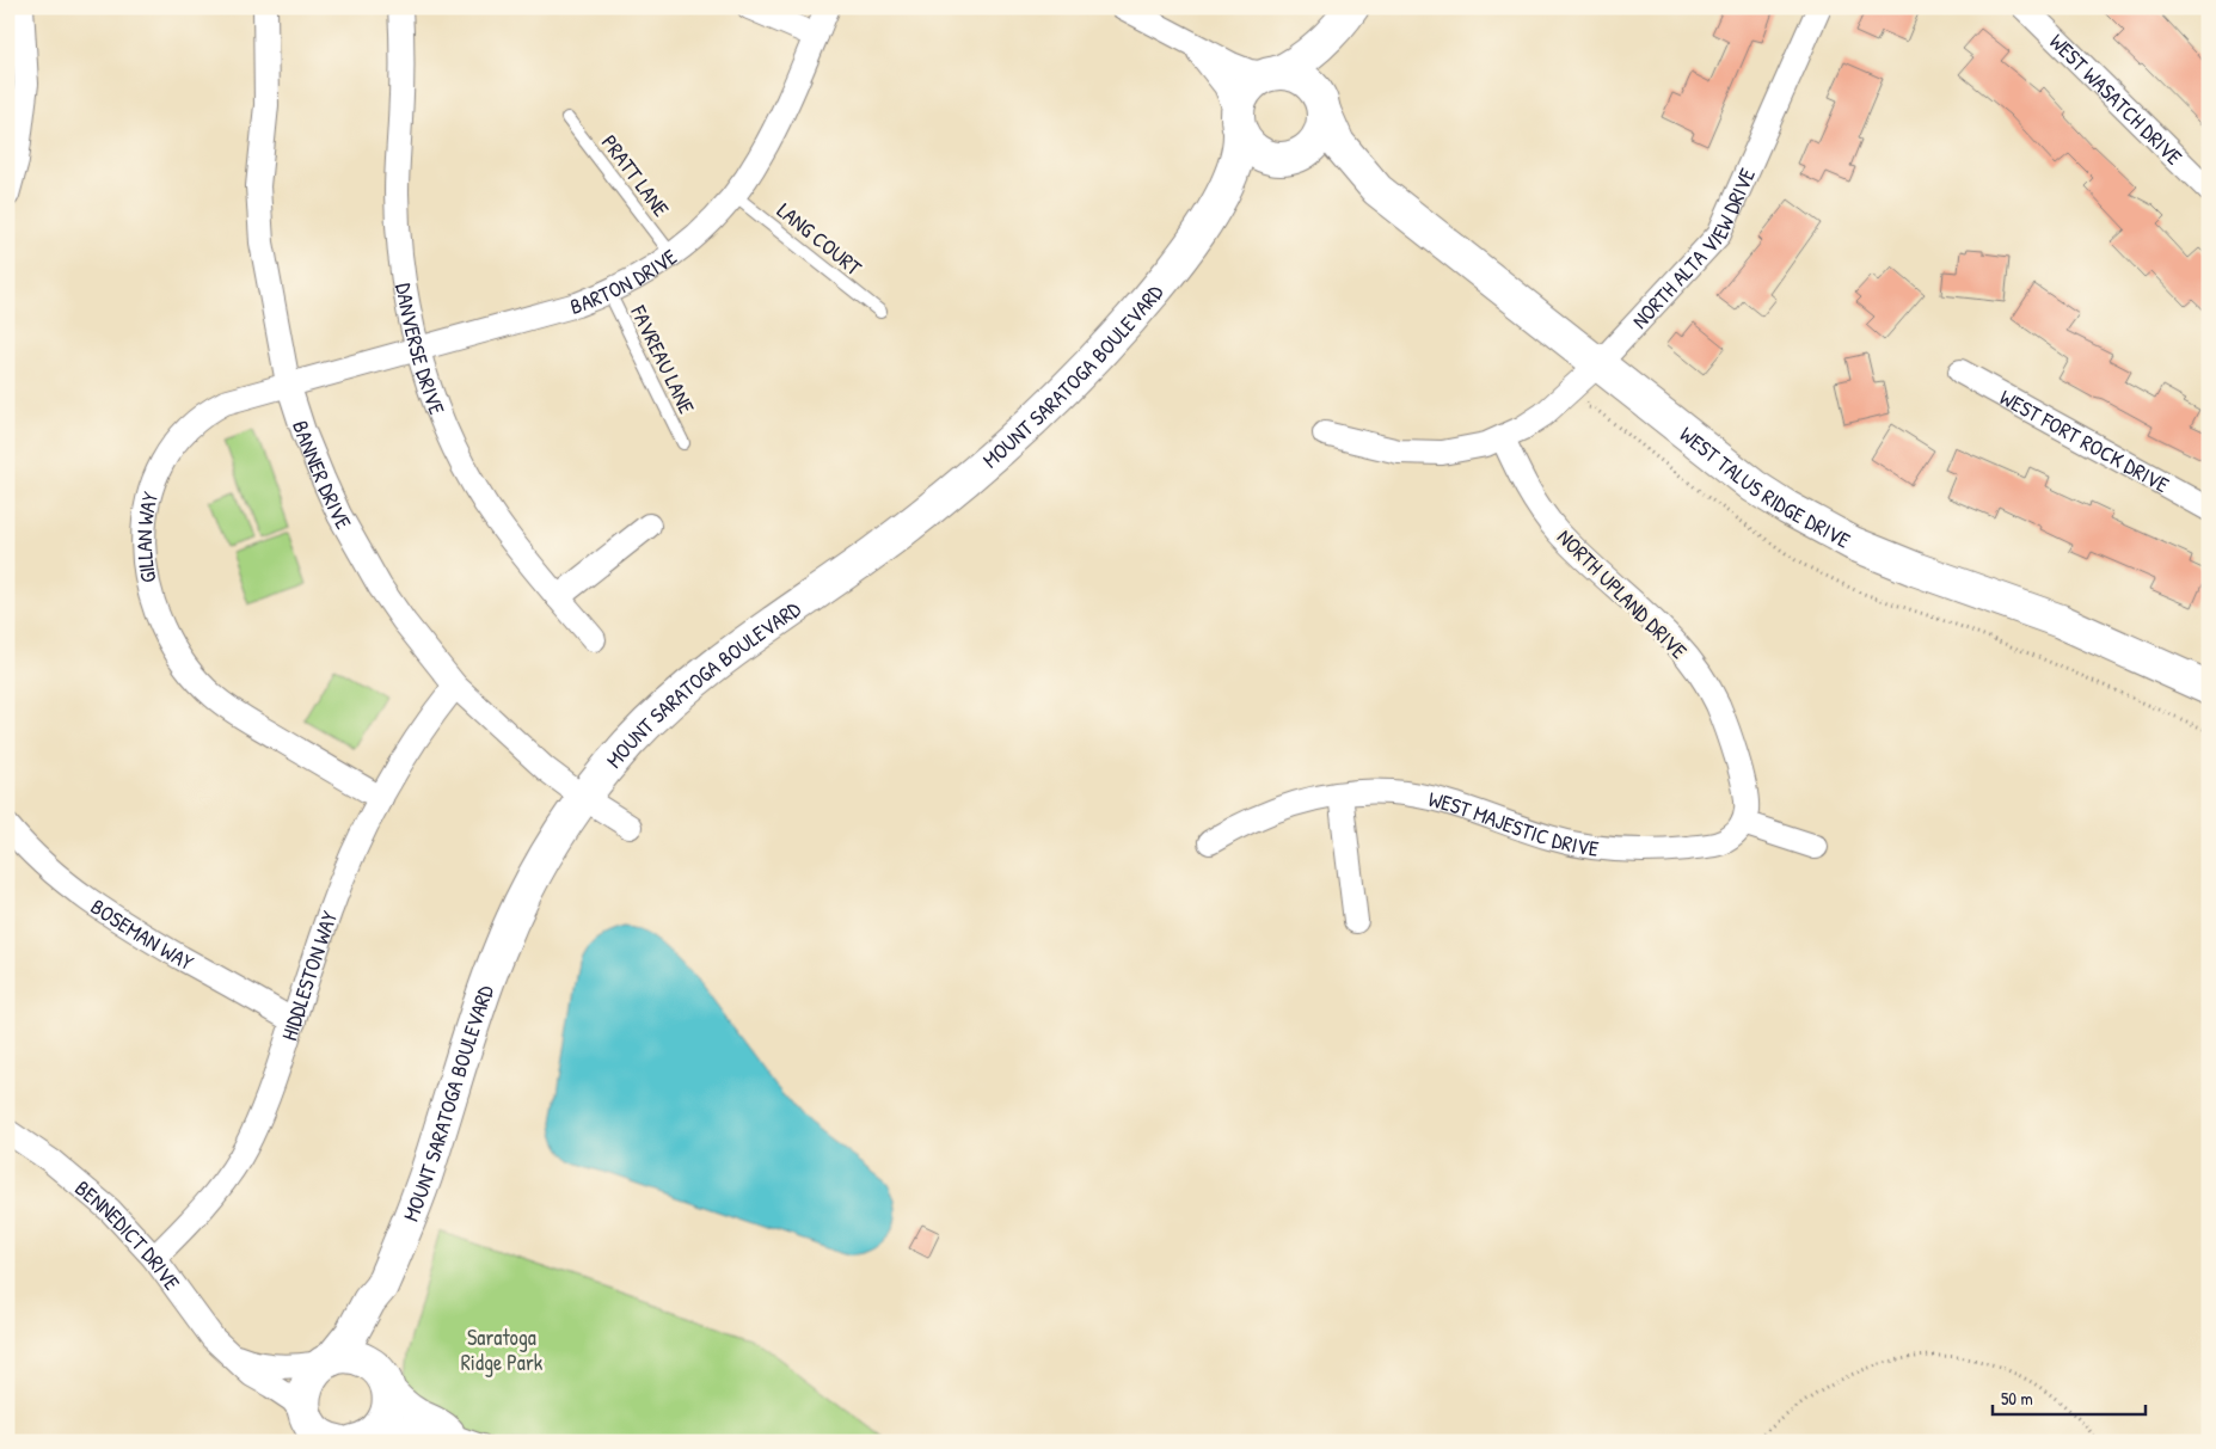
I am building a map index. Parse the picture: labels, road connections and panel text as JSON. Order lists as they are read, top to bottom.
{
  "streets": {
    "street": [
      "WEST WASATCH DRIVE",
      "NORTH ALTA VIEW DRIVE",
      "BARTON DRIVE",
      "DANVERSE DRIVE",
      "MOUNT SARATOGA BOULEVARD",
      "WEST FORT ROCK DRIVE",
      "BANNER DRIVE",
      "WEST TALUS RIDGE DRIVE",
      "GILLAN WAY",
      "NORTH UPLAND DRIVE",
      "WEST MAJESTIC DRIVE",
      "BOSEMAN WAY",
      "HIDDLESTON WAY",
      "BENNEDICT DRIVE"
    ],
    "lane": ["PRATT LANE", "LANG COURT", "FAVREAU LANE"]
  },
  "crossings": [
    ["PRATT LANE", "BARTON DRIVE"],
    ["LANG COURT", "BARTON DRIVE"],
    ["NORTH ALTA VIEW DRIVE", "WEST TALUS RIDGE DRIVE"],
    ["NORTH ALTA VIEW DRIVE", "NORTH UPLAND DRIVE"],
    ["BARTON DRIVE", "DANVERSE DRIVE"],
    ["BARTON DRIVE", "FAVREAU LANE"],
    ["BARTON DRIVE", "BANNER DRIVE"],
    ["BARTON DRIVE", "GILLAN WAY"],
    ["MOUNT SARATOGA BOULEVARD", "BANNER DRIVE"],
    ["MOUNT SARATOGA BOULEVARD", "WEST TALUS RIDGE DRIVE"],
    ["MOUNT SARATOGA BOULEVARD", "BENNEDICT DRIVE"],
    ["BANNER DRIVE", "GILLAN WAY"],
    ["BANNER DRIVE", "HIDDLESTON WAY"],
    ["GILLAN WAY", "HIDDLESTON WAY"],
    ["NORTH UPLAND DRIVE", "WEST MAJESTIC DRIVE"],
    ["BOSEMAN WAY", "HIDDLESTON WAY"],
    ["HIDDLESTON WAY", "BENNEDICT DRIVE"]
  ],
  "parks": ["Saratoga Ridge Park"],
  "scale_bar": "50 m"
}
